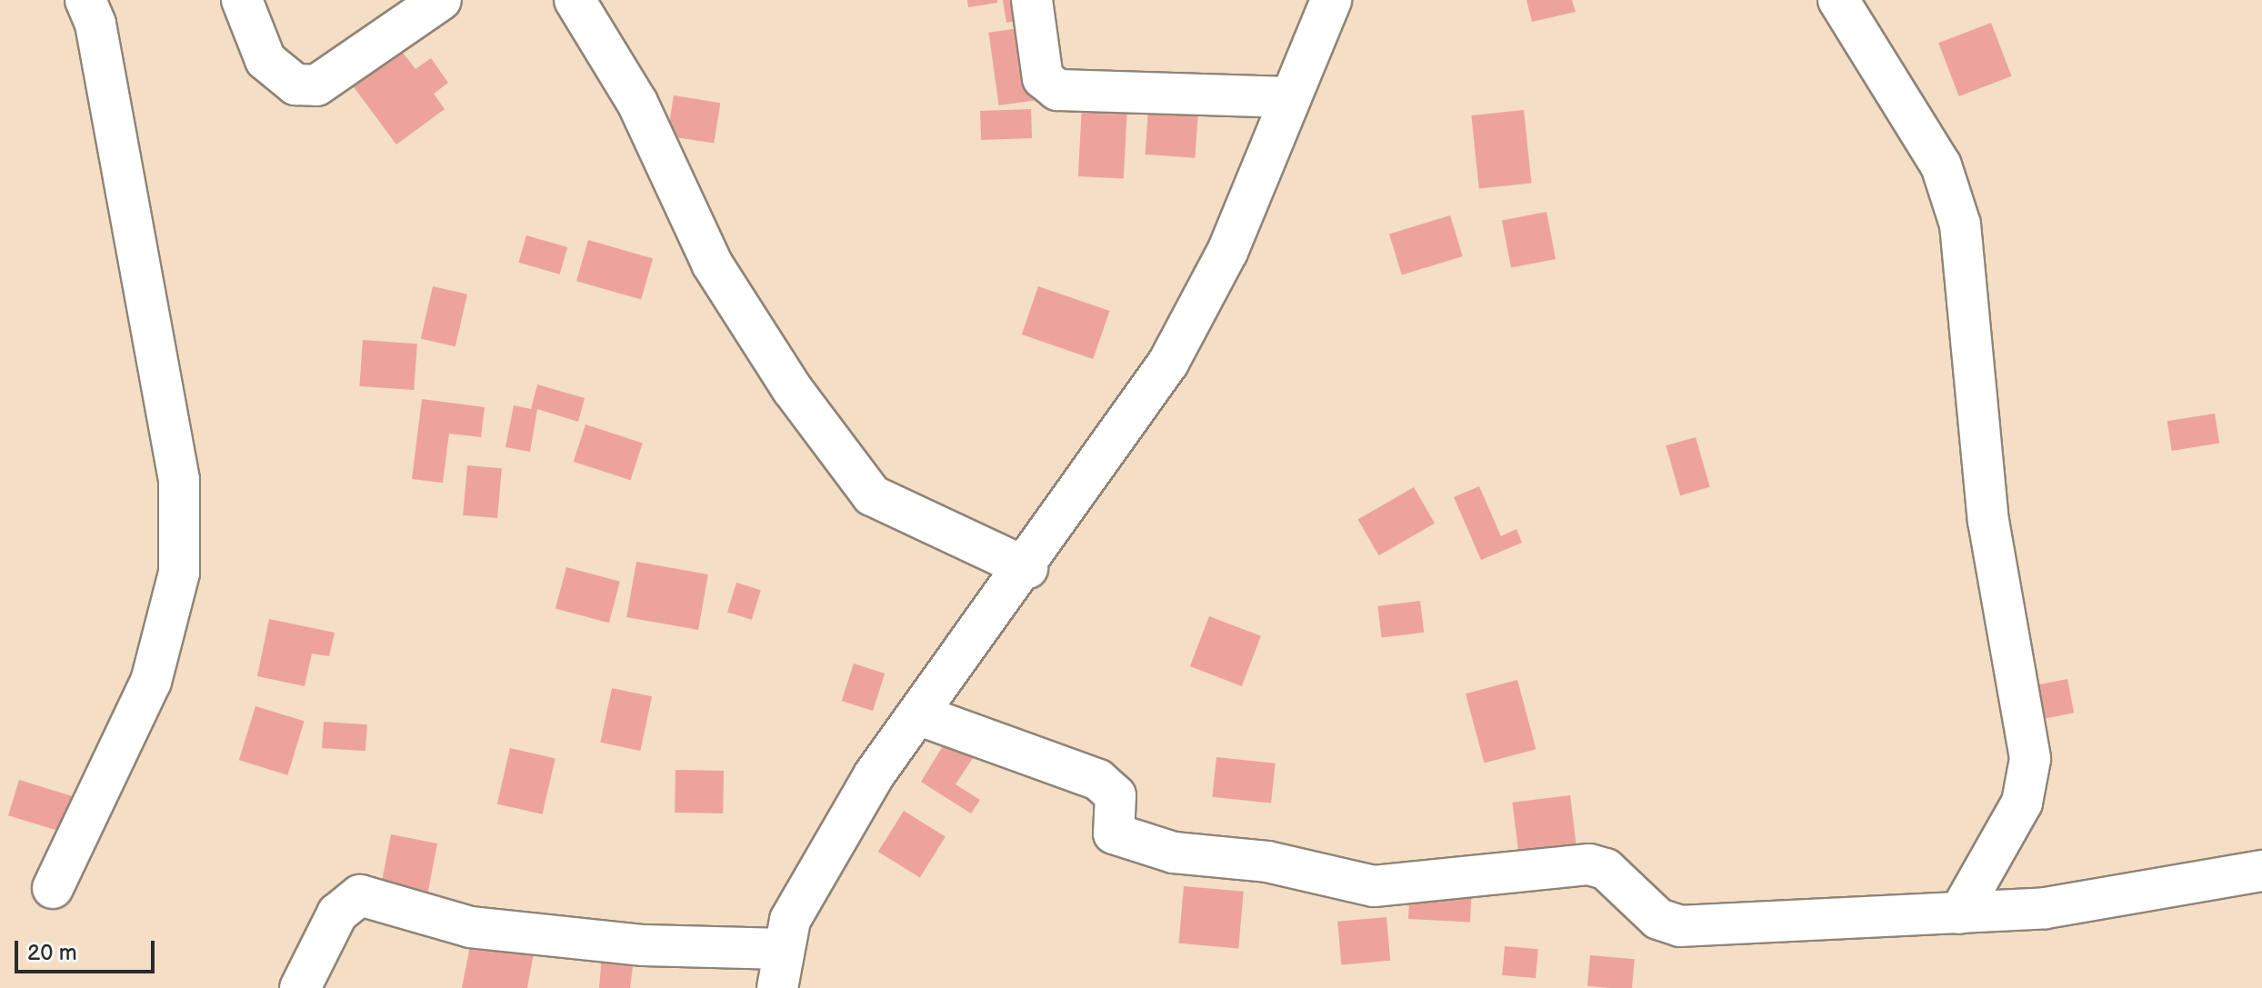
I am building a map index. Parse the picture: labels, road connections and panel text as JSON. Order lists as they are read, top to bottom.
{
  "scale_bar": "20 m"
}
